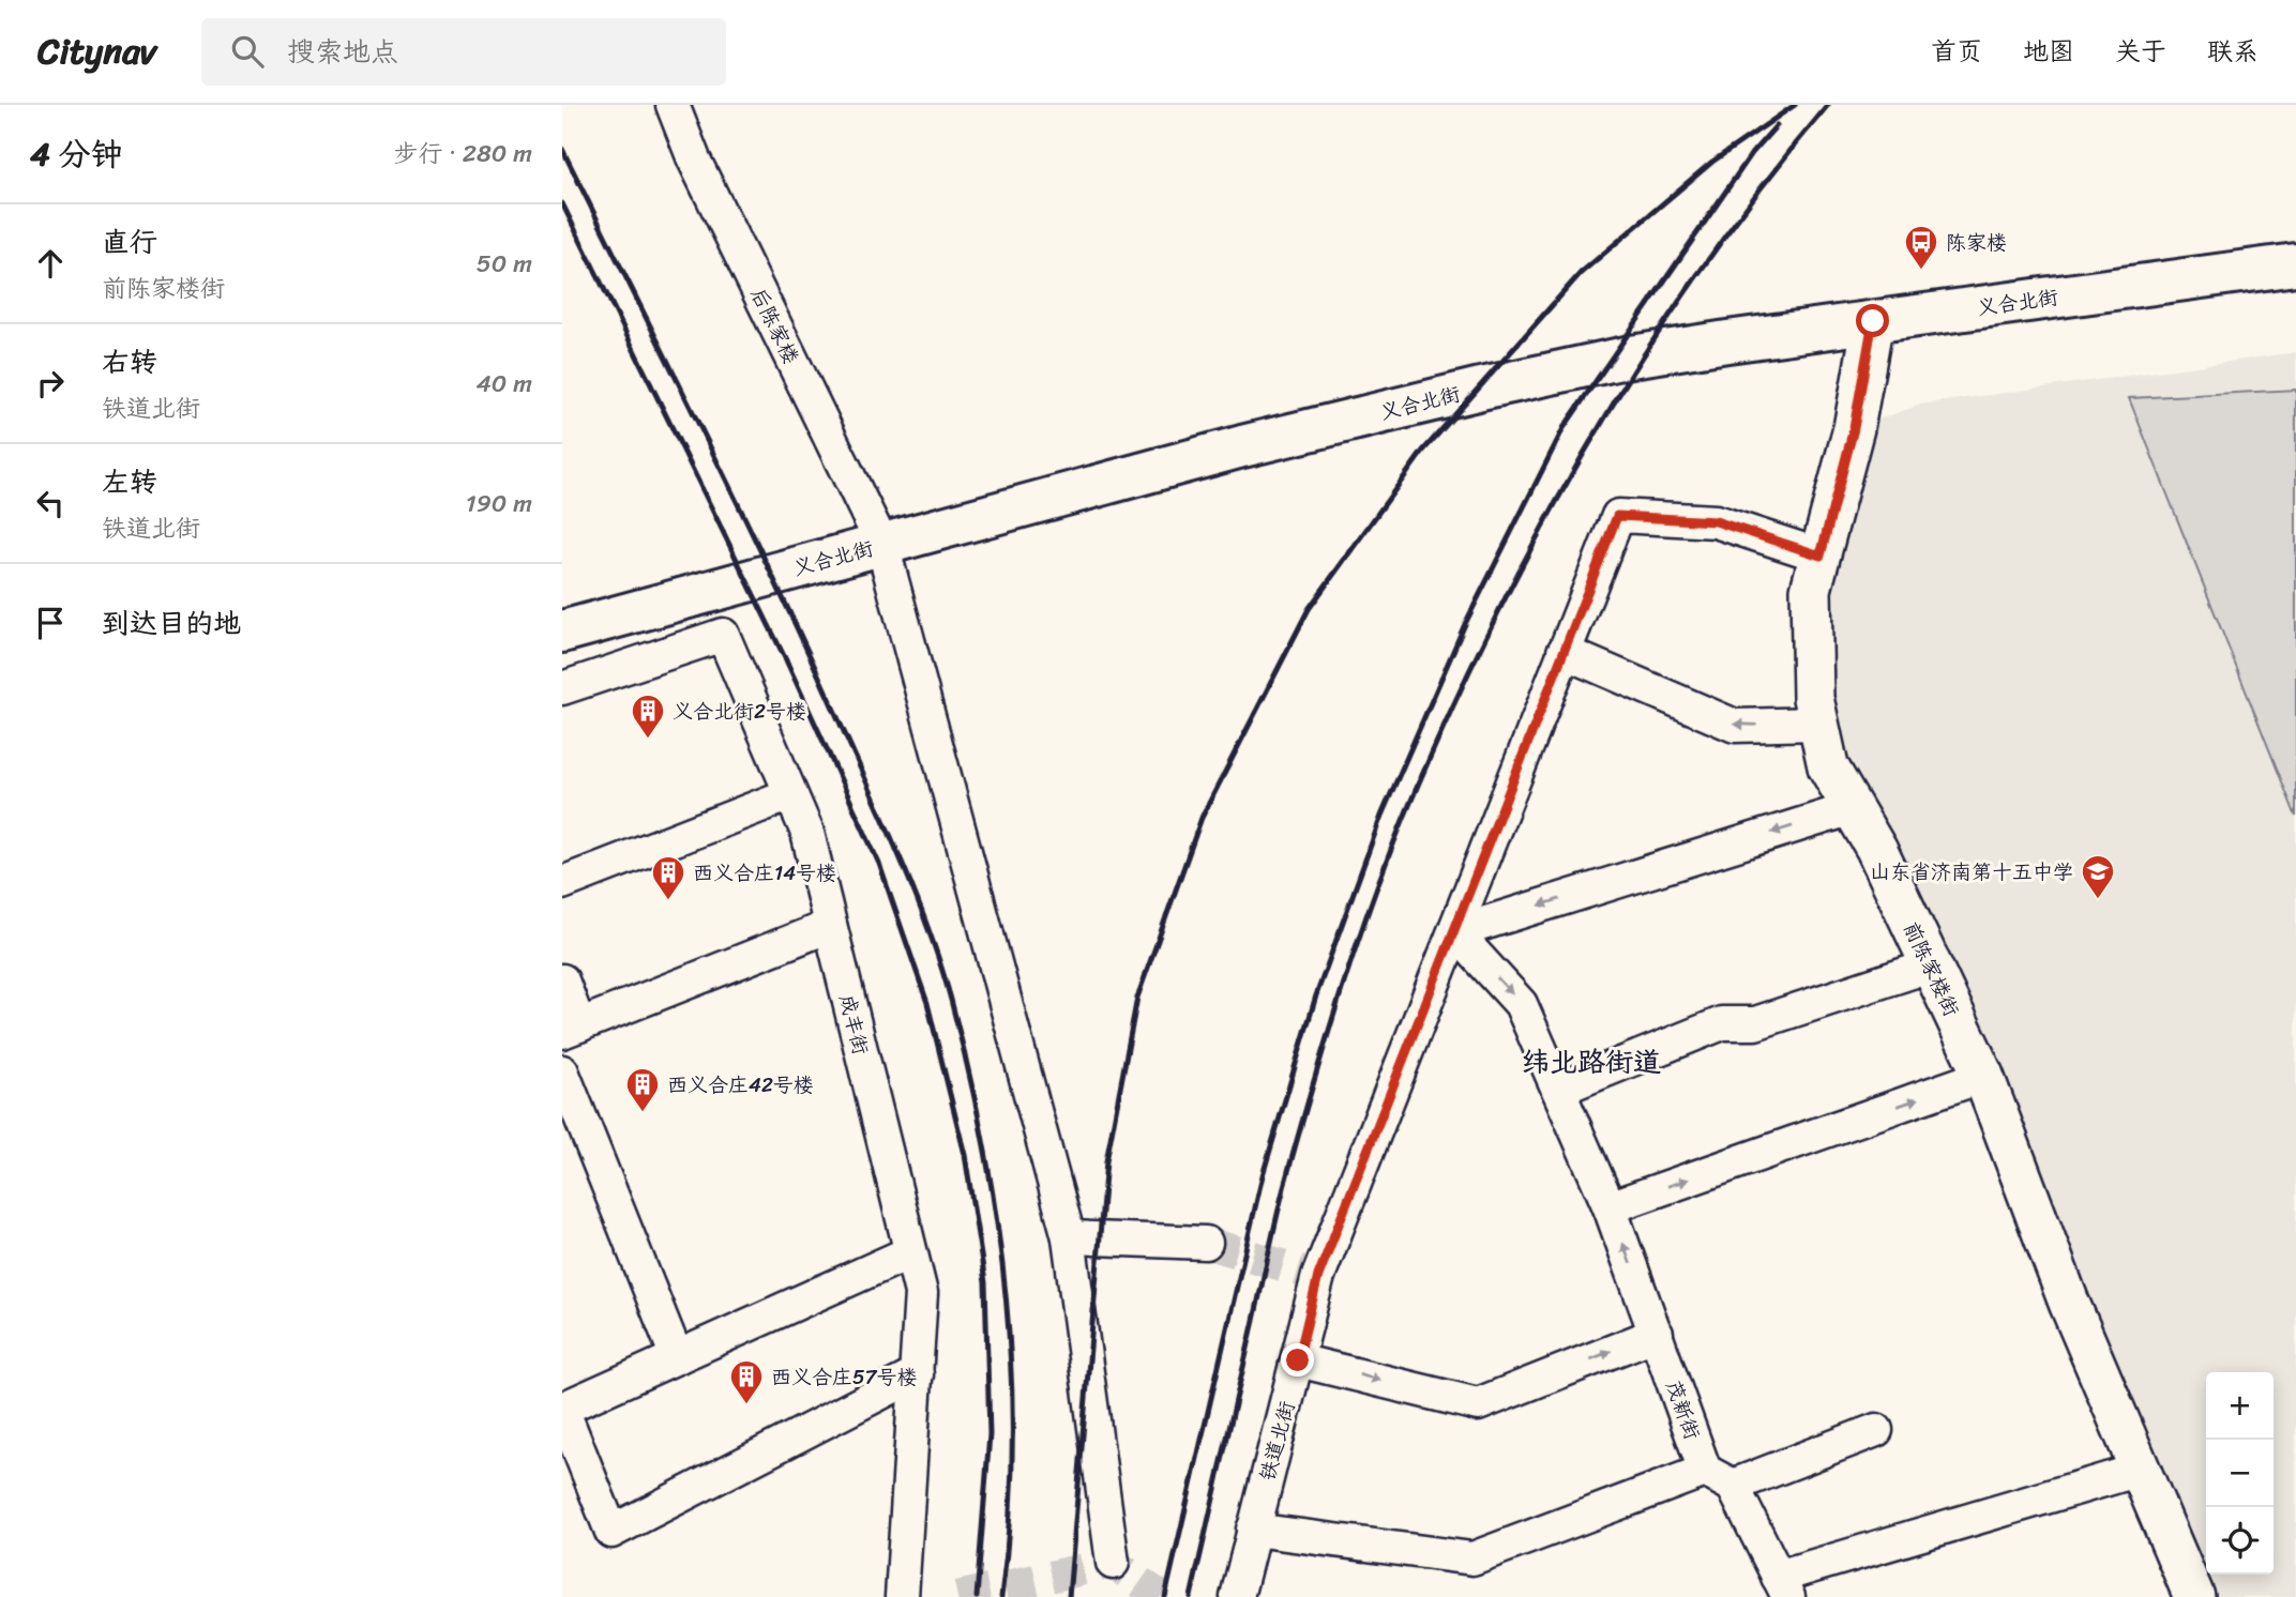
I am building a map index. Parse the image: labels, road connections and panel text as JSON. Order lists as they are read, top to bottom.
{
  "streets": {
    "main road": ["义合北街"],
    "street": [
      "后陈家楼",
      "前陈家楼街",
      "成丰街",
      "茂新街",
      "铁道北街"
    ]
  },
  "crossings": [
    ["义合北街", "后陈家楼"],
    ["义合北街", "前陈家楼街"],
    ["前陈家楼街", "铁道北街"],
    ["茂新街", "铁道北街"]
  ],
  "districts": ["纬北路街道"],
  "places": {
    "bus stop": ["陈家楼"],
    "building": [
      "义合北街2号楼",
      "西义合庄14号楼",
      "西义合庄42号楼",
      "西义合庄57号楼"
    ],
    "school or university": ["山东省济南第十五中学"]
  },
  "page": {
    "header": "Citynav",
    "search": "搜索地点",
    "nav": [
      "首页",
      "地图",
      "关于",
      "联系"
    ],
    "heading": ["4 分钟", "步行 · 280 m"],
    "list": [
      ["直行", "前陈家楼街", "50 m"],
      ["右转", "铁道北街", "40 m"],
      ["左转", "铁道北街", "190 m"],
      "到达目的地"
    ],
    "map_buttons": ["+", "−"]
  }
}
